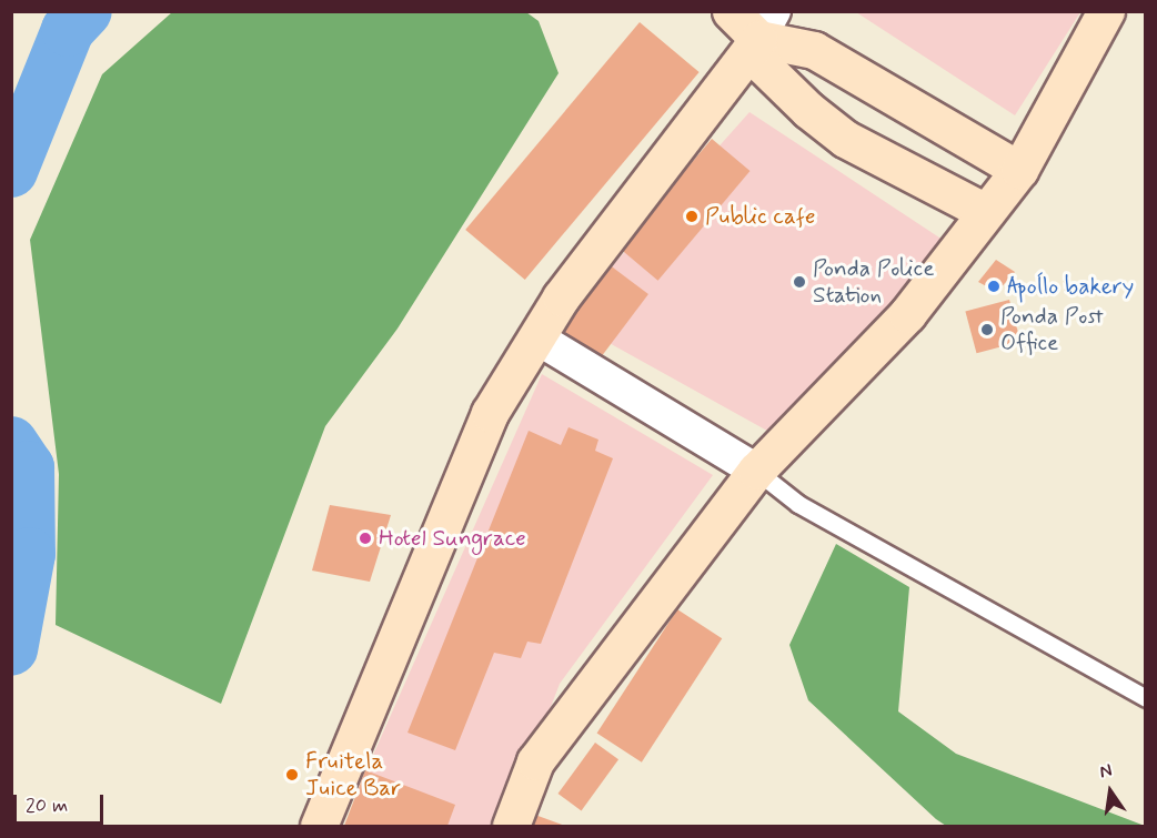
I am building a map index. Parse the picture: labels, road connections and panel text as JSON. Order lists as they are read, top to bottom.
{
  "places": [
    "Public cafe",
    "Ponda Police Station",
    "Apoĺlo bakery",
    "Ponda Post Office",
    "Hotel Sungrace",
    "Fruitela Juice Bar"
  ],
  "scale_bar": "20 m",
  "north": "top"
}
